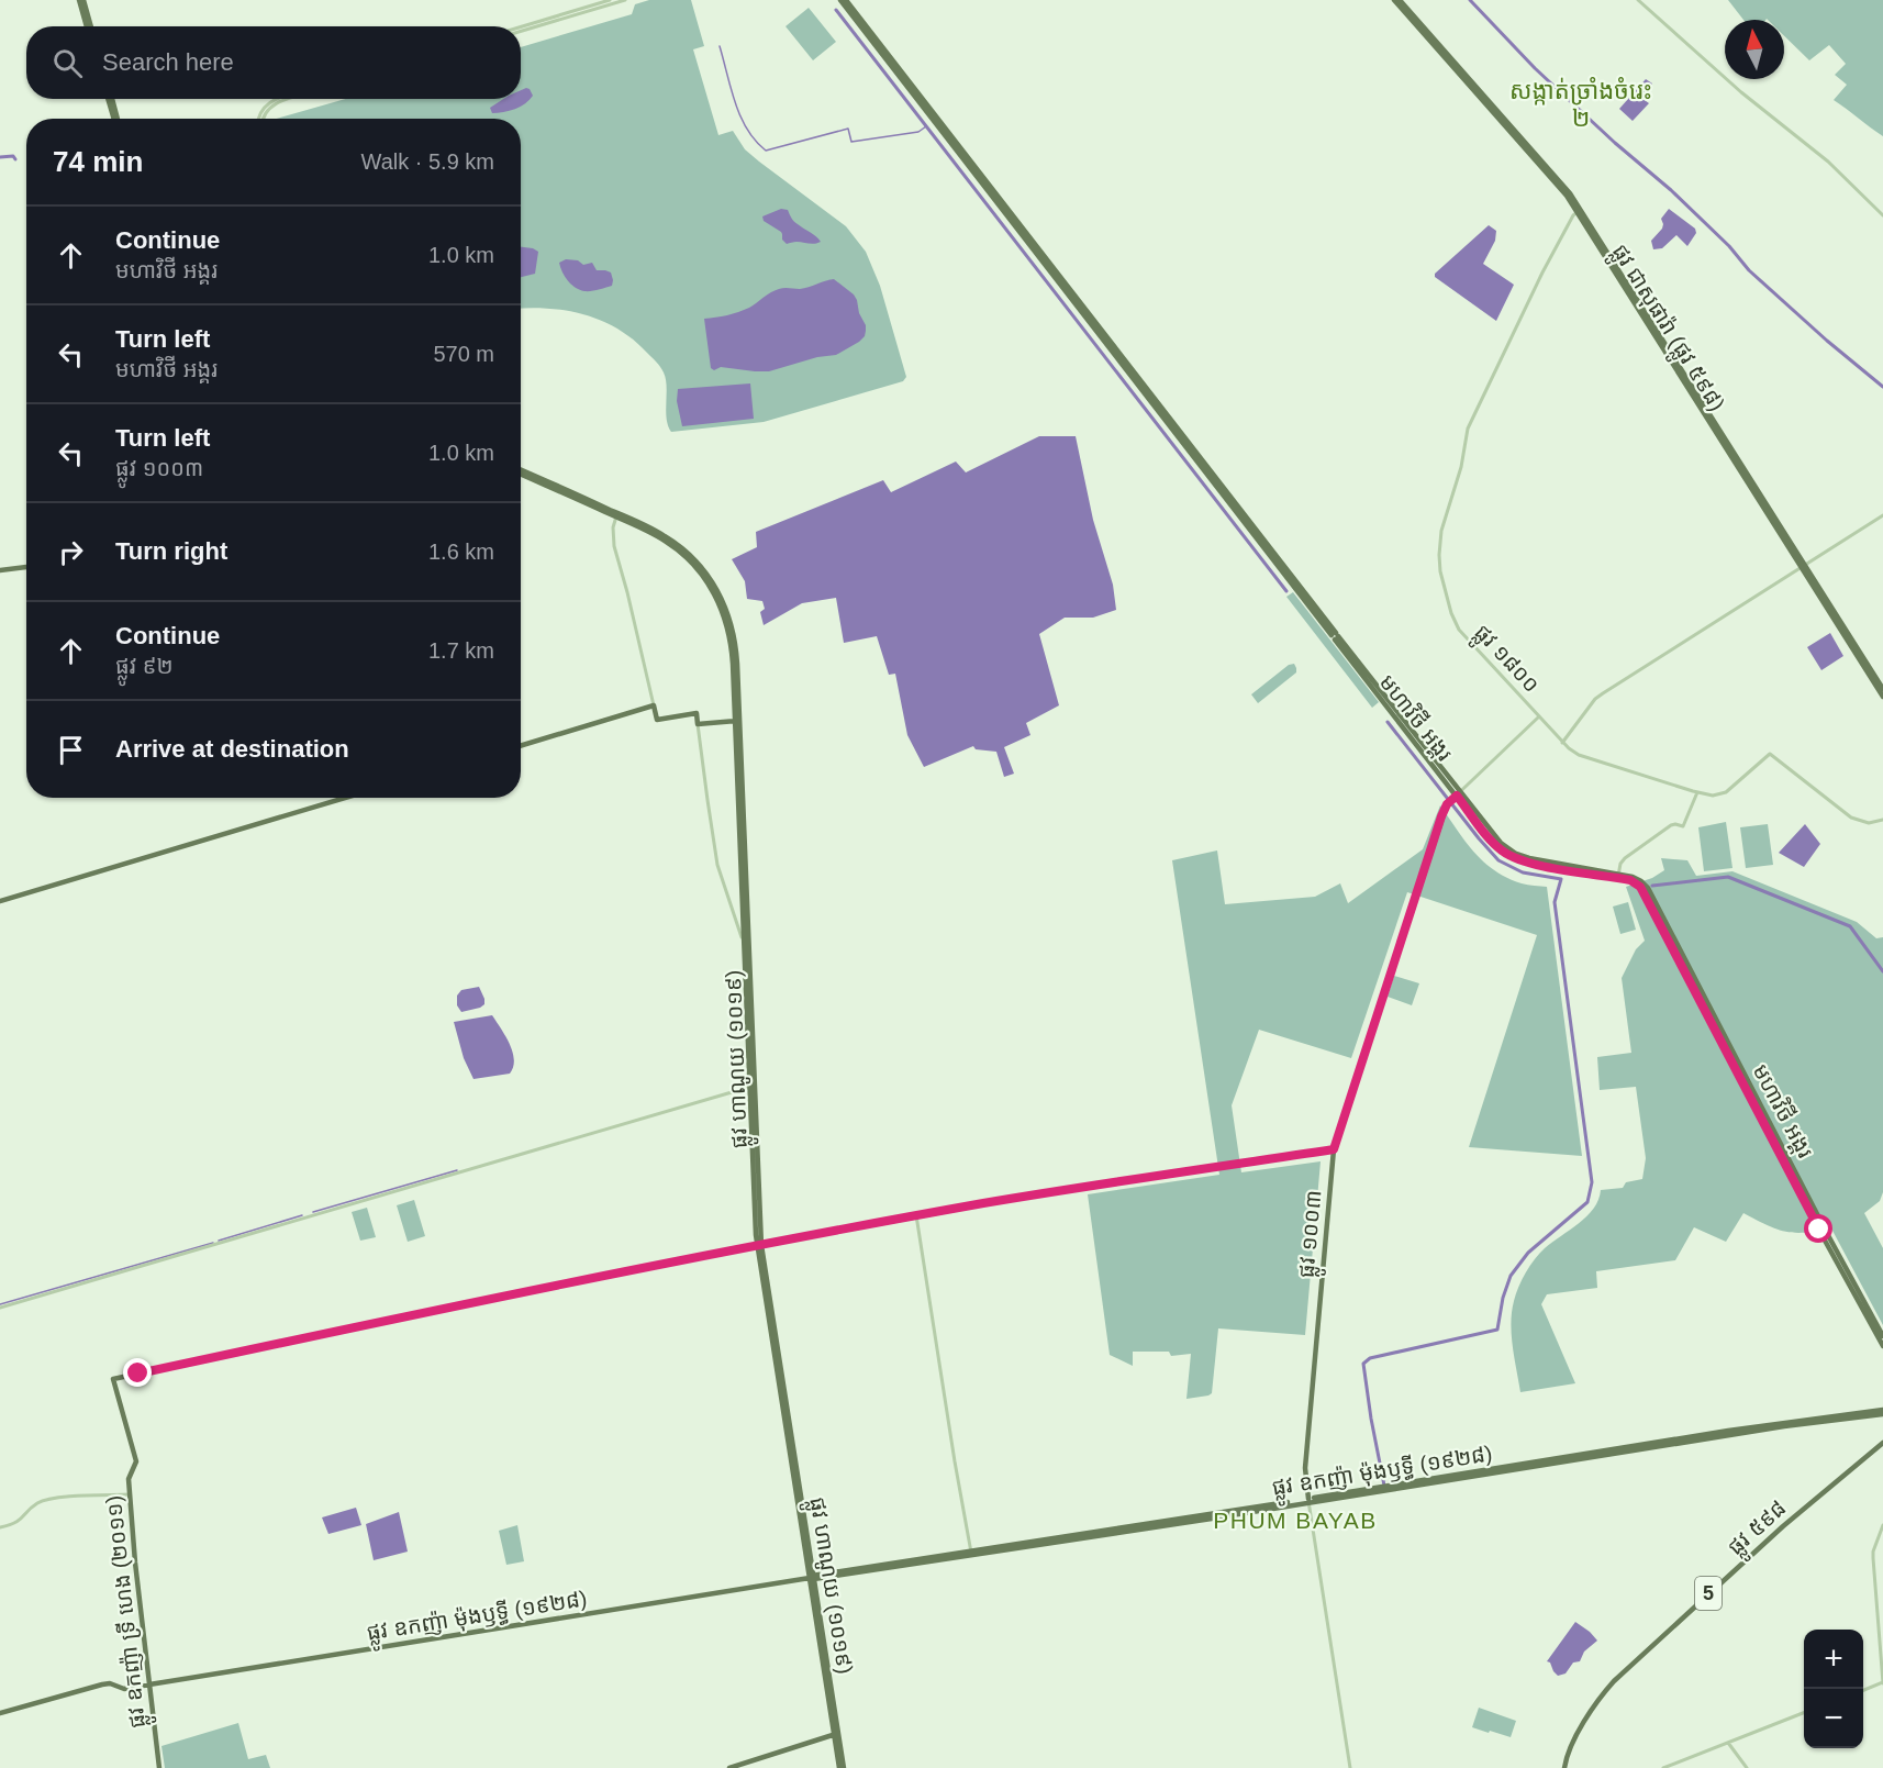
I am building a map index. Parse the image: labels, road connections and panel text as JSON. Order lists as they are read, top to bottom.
{
  "streets": {
    "main road": [
      "ផ្លូវ ជាសុផារ៉ា (ផ្លូវ ៥៩៨)",
      "មហាវិថី អង្គរ",
      "ផ្លូវ ហាណូយ (១០១៩)",
      "ផ្លូវ ១០០៣",
      "ផ្លូវ ឧកញ៉ា ម៉ុងឫទ្ធី (១៩២៨)",
      "ផ្លូវ ៥៩៨",
      "5",
      "ផ្លូវ ឧកញ៉ា ទ្រី ហេង (២០១១)"
    ],
    "street": ["ផ្លូវ ១៨០០"]
  },
  "crossings": [
    ["ផ្លូវ ជាសុផារ៉ា (ផ្លូវ ៥៩៨)", "ផ្លូវ ១៨០០"],
    ["ផ្លូវ ១៨០០", "ផ្លូវ ១០០៣"],
    ["មហាវិថី អង្គរ", "ផ្លូវ ១០០៣"],
    ["ផ្លូវ ហាណូយ (១០១៩)", "ផ្លូវ ឧកញ៉ា ម៉ុងឫទ្ធី (១៩២៨)"],
    ["ផ្លូវ ហាណូយ (១០១៩)", "ផ្លូវ ឧកញ៉ា ទ្រី ហេង (២០១១)"],
    ["ផ្លូវ ១០០៣", "ផ្លូវ ឧកញ៉ា ម៉ុងឫទ្ធី (១៩២៨)"],
    ["ផ្លូវ ឧកញ៉ា ម៉ុងឫទ្ធី (១៩២៨)", "ផ្លូវ ឧកញ៉ា ទ្រី ហេង (២០១១)"]
  ],
  "districts": ["សង្កាត់ច្រាំងចំរេះ ២", "PHUM BAYAB"],
  "north": "top",
  "page": {
    "search": "Search here",
    "heading": ["74 min", "Walk · 5.9 km"],
    "list": [
      ["Continue", "មហាវិថី អង្គរ", "1.0 km"],
      ["Turn left", "មហាវិថី អង្គរ", "570 m"],
      ["Turn left", "ផ្លូវ ១០០៣", "1.0 km"],
      ["Turn right", "1.6 km"],
      ["Continue", "ផ្លូវ ៩២", "1.7 km"],
      "Arrive at destination"
    ],
    "map_buttons": ["+", "−"]
  }
}
